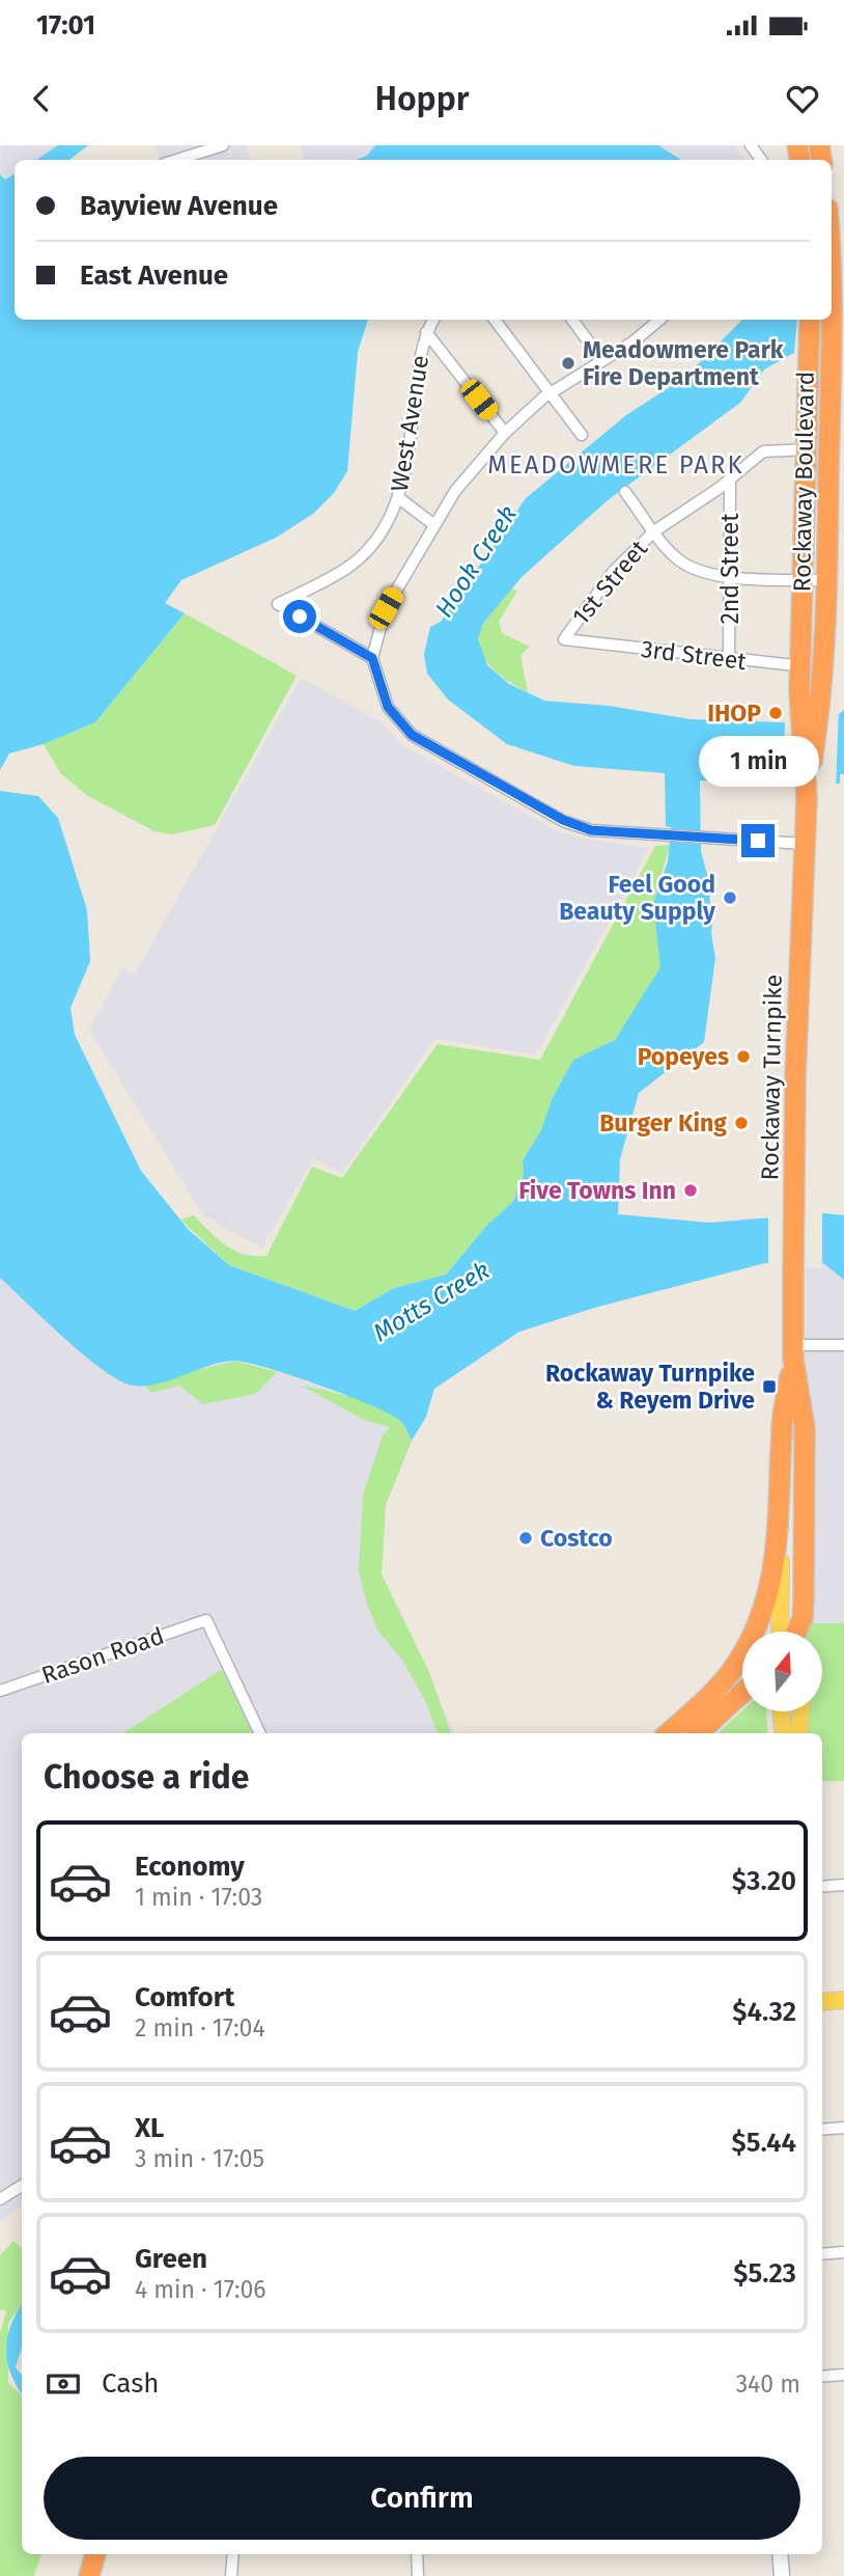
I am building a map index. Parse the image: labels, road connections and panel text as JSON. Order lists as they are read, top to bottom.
{
  "streets": {
    "highway": ["Rockaway Boulevard", "Rockaway Turnpike"],
    "street": [
      "West Avenue",
      "2nd Street",
      "1st Street",
      "3rd Street",
      "Rason Road"
    ]
  },
  "crossings": [
    ["Rockaway Boulevard", "1st Street"],
    ["Rockaway Boulevard", "3rd Street"],
    ["Rockaway Boulevard", "Rockaway Turnpike"],
    ["2nd Street", "1st Street"],
    ["2nd Street", "3rd Street"],
    ["1st Street", "3rd Street"]
  ],
  "districts": ["MEADOWMERE PARK"],
  "water": ["Hook Creek", "Motts Creek"],
  "places": {
    "other": [
      "Meadowmere Park Fire Department",
      "IHOP",
      "Feel Good Beauty Supply",
      "Popeyes",
      "Burger King",
      "Five Towns Inn",
      "Costco"
    ],
    "transit": ["Rockaway Turnpike & Reyem Drive"]
  },
  "north": "top",
  "page": {
    "status": "17:01",
    "header": "Hoppr",
    "banner": ["Bayview Avenue", "East Avenue"],
    "bubble": "1 min",
    "heading": "Choose a ride",
    "list": [
      {
        "name": "Economy",
        "note": "1 min · 17:03",
        "value": "$3.20"
      },
      {
        "name": "Comfort",
        "note": "2 min · 17:04",
        "value": "$4.32"
      },
      {
        "name": "XL",
        "note": "3 min · 17:05",
        "value": "$5.44"
      },
      {
        "name": "Green",
        "note": "4 min · 17:06",
        "value": "$5.23"
      }
    ],
    "pay": ["Cash", "340 m"],
    "buttons": "Confirm"
  }
}
